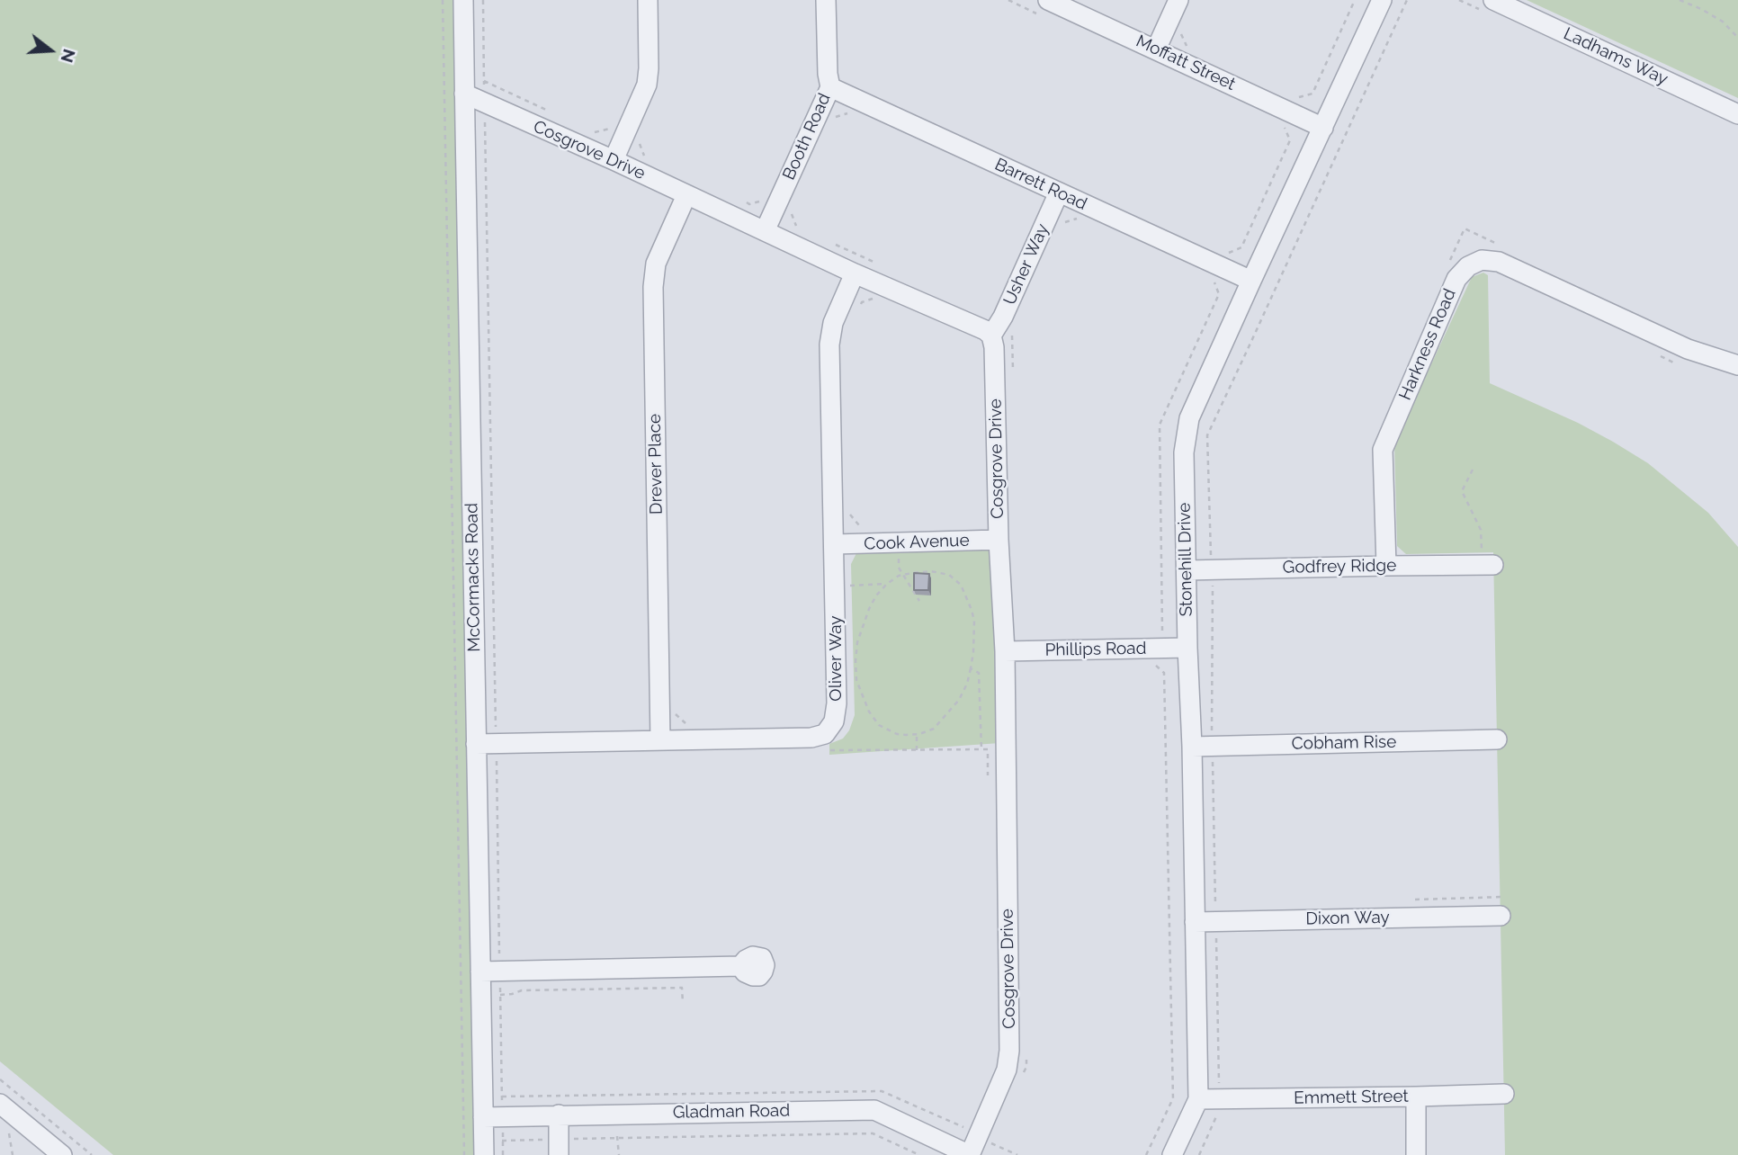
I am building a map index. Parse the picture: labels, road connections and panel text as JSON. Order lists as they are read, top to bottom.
{
  "streets": {
    "street": [
      "Ladhams Way",
      "Moffatt Street",
      "Booth Road",
      "Cosgrove Drive",
      "Barrett Road",
      "Usher Way",
      "Harkness Road",
      "Drever Place",
      "Cook Avenue",
      "Stonehill Drive",
      "Godfrey Ridge",
      "McCormacks Road",
      "Phillips Road",
      "Oliver Way",
      "Cobham Rise",
      "Dixon Way",
      "Emmett Street",
      "Gladman Road"
    ]
  },
  "crossings": [
    ["Moffatt Street", "Stonehill Drive"],
    ["Booth Road", "Cosgrove Drive"],
    ["Booth Road", "Barrett Road"],
    ["Cosgrove Drive", "Usher Way"],
    ["Cosgrove Drive", "Drever Place"],
    ["Cosgrove Drive", "Cook Avenue"],
    ["Cosgrove Drive", "McCormacks Road"],
    ["Cosgrove Drive", "Phillips Road"],
    ["Cosgrove Drive", "Oliver Way"],
    ["Cosgrove Drive", "Gladman Road"],
    ["Barrett Road", "Usher Way"],
    ["Barrett Road", "Stonehill Drive"],
    ["Harkness Road", "Godfrey Ridge"],
    ["Drever Place", "Oliver Way"],
    ["Cook Avenue", "Oliver Way"],
    ["Stonehill Drive", "Godfrey Ridge"],
    ["Stonehill Drive", "Phillips Road"],
    ["Stonehill Drive", "Cobham Rise"],
    ["Stonehill Drive", "Dixon Way"],
    ["Stonehill Drive", "Emmett Street"],
    ["McCormacks Road", "Oliver Way"],
    ["McCormacks Road", "Gladman Road"]
  ],
  "north": "right"
}
